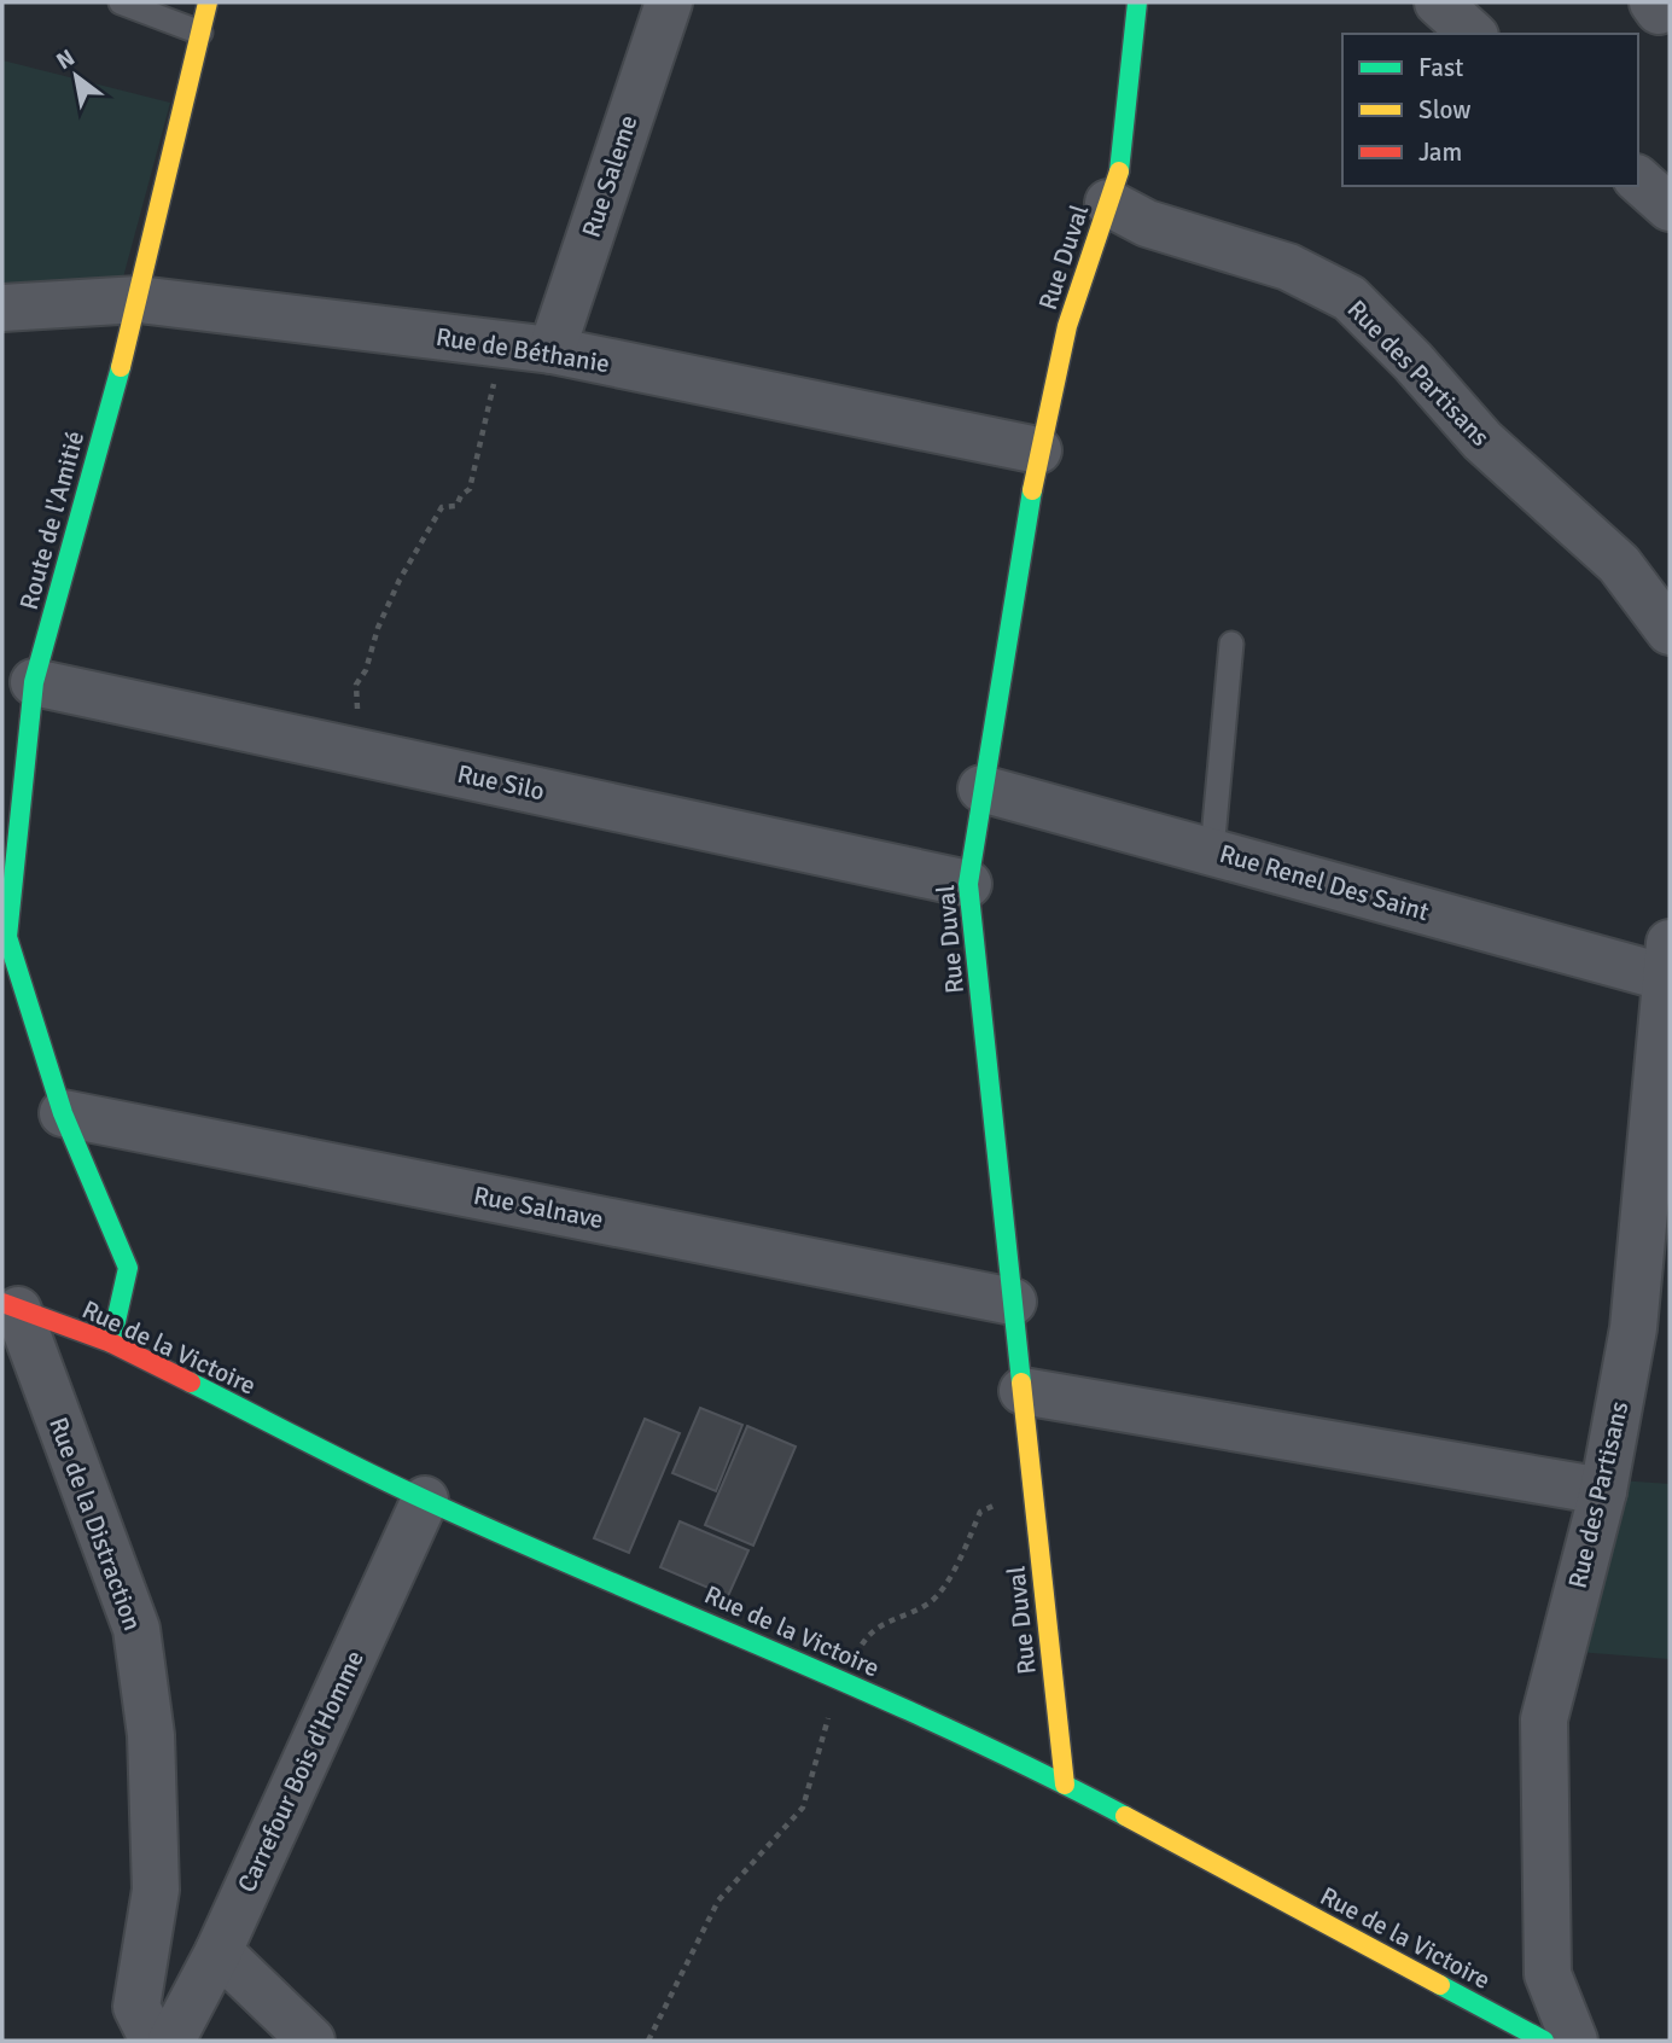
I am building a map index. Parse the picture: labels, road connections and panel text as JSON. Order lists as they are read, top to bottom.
{
  "streets": {
    "street": [
      "Rue Saleme",
      "Rue Duval",
      "Rue de Béthanie",
      "Rue des Partisans",
      "Route de l'Amitié",
      "Rue Silo",
      "Rue Renel Des Saint",
      "Rue Salnave",
      "Rue de la Victoire",
      "Rue de la Distraction",
      "Carrefour Bois d'Homme"
    ]
  },
  "crossings": [
    ["Rue Saleme", "Rue de Béthanie"],
    ["Rue Duval", "Rue de Béthanie"],
    ["Rue Duval", "Rue des Partisans"],
    ["Rue Duval", "Rue Silo"],
    ["Rue Duval", "Rue Renel Des Saint"],
    ["Rue Duval", "Rue Salnave"],
    ["Rue Duval", "Rue de la Victoire"],
    ["Rue de Béthanie", "Route de l'Amitié"],
    ["Rue des Partisans", "Rue Renel Des Saint"],
    ["Route de l'Amitié", "Rue Silo"],
    ["Route de l'Amitié", "Rue Salnave"],
    ["Route de l'Amitié", "Rue de la Victoire"],
    ["Rue de la Victoire", "Rue de la Distraction"],
    ["Rue de la Victoire", "Carrefour Bois d'Homme"]
  ],
  "legend": ["Fast", "Slow", "Jam"],
  "north": "top left"
}
